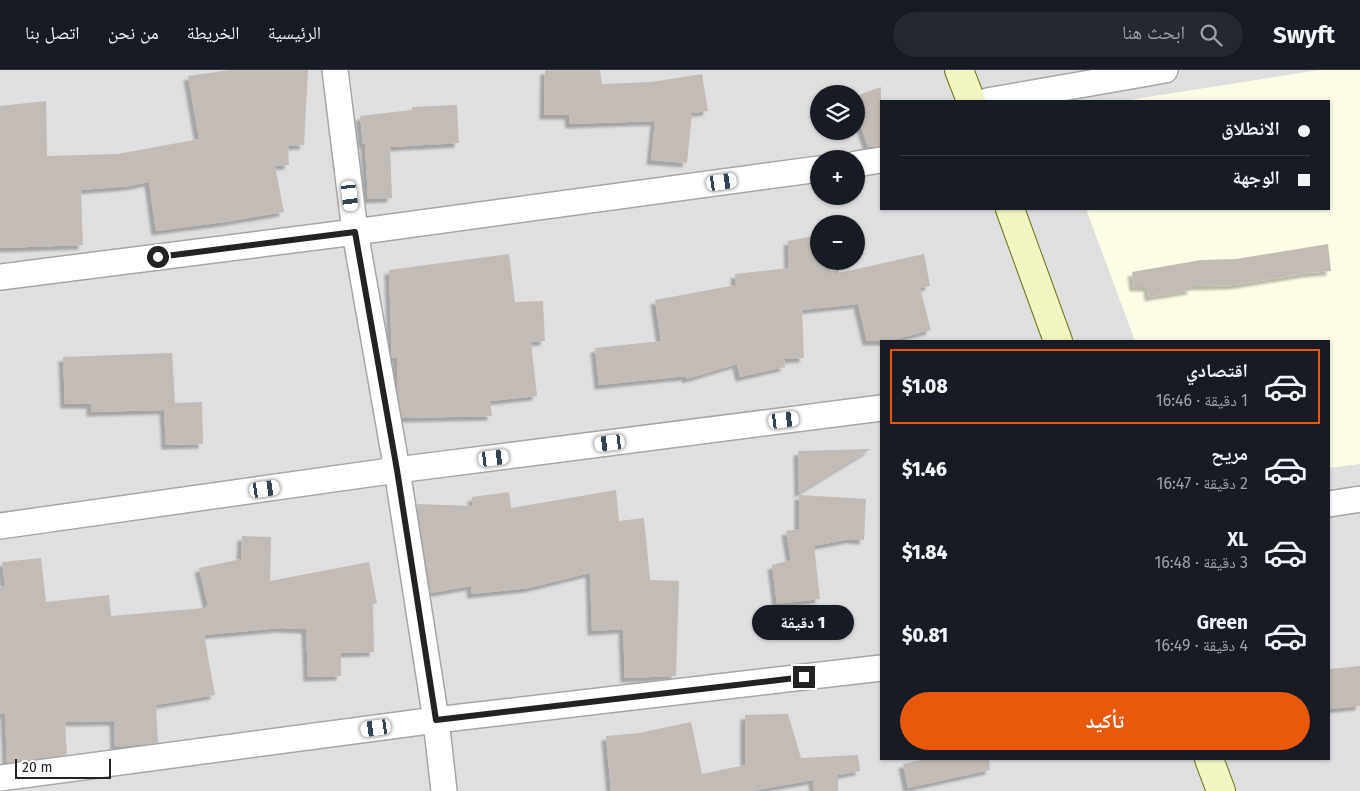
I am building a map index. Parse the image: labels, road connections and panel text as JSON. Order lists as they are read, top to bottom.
{
  "scale_bar": "20 m",
  "page": {
    "header": "Swyft",
    "search": "ابحث هنا",
    "nav": [
      "الرئيسية",
      "الخريطة",
      "من نحن",
      "اتصل بنا"
    ],
    "map_buttons": ["+", "−"],
    "banner": ["الانطلاق", "الوجهة"],
    "list": [
      {
        "name": "اقتصادي",
        "note": "1 دقيقة · 16:46",
        "value": "$1.08"
      },
      {
        "name": "مريح",
        "note": "2 دقيقة · 16:47",
        "value": "$1.46"
      },
      {
        "name": "XL",
        "note": "3 دقيقة · 16:48",
        "value": "$1.84"
      },
      {
        "name": "Green",
        "note": "4 دقيقة · 16:49",
        "value": "$0.81"
      }
    ],
    "bubble": "1 دقيقة",
    "buttons": "تأكيد",
    "scale": "20 m"
  }
}
